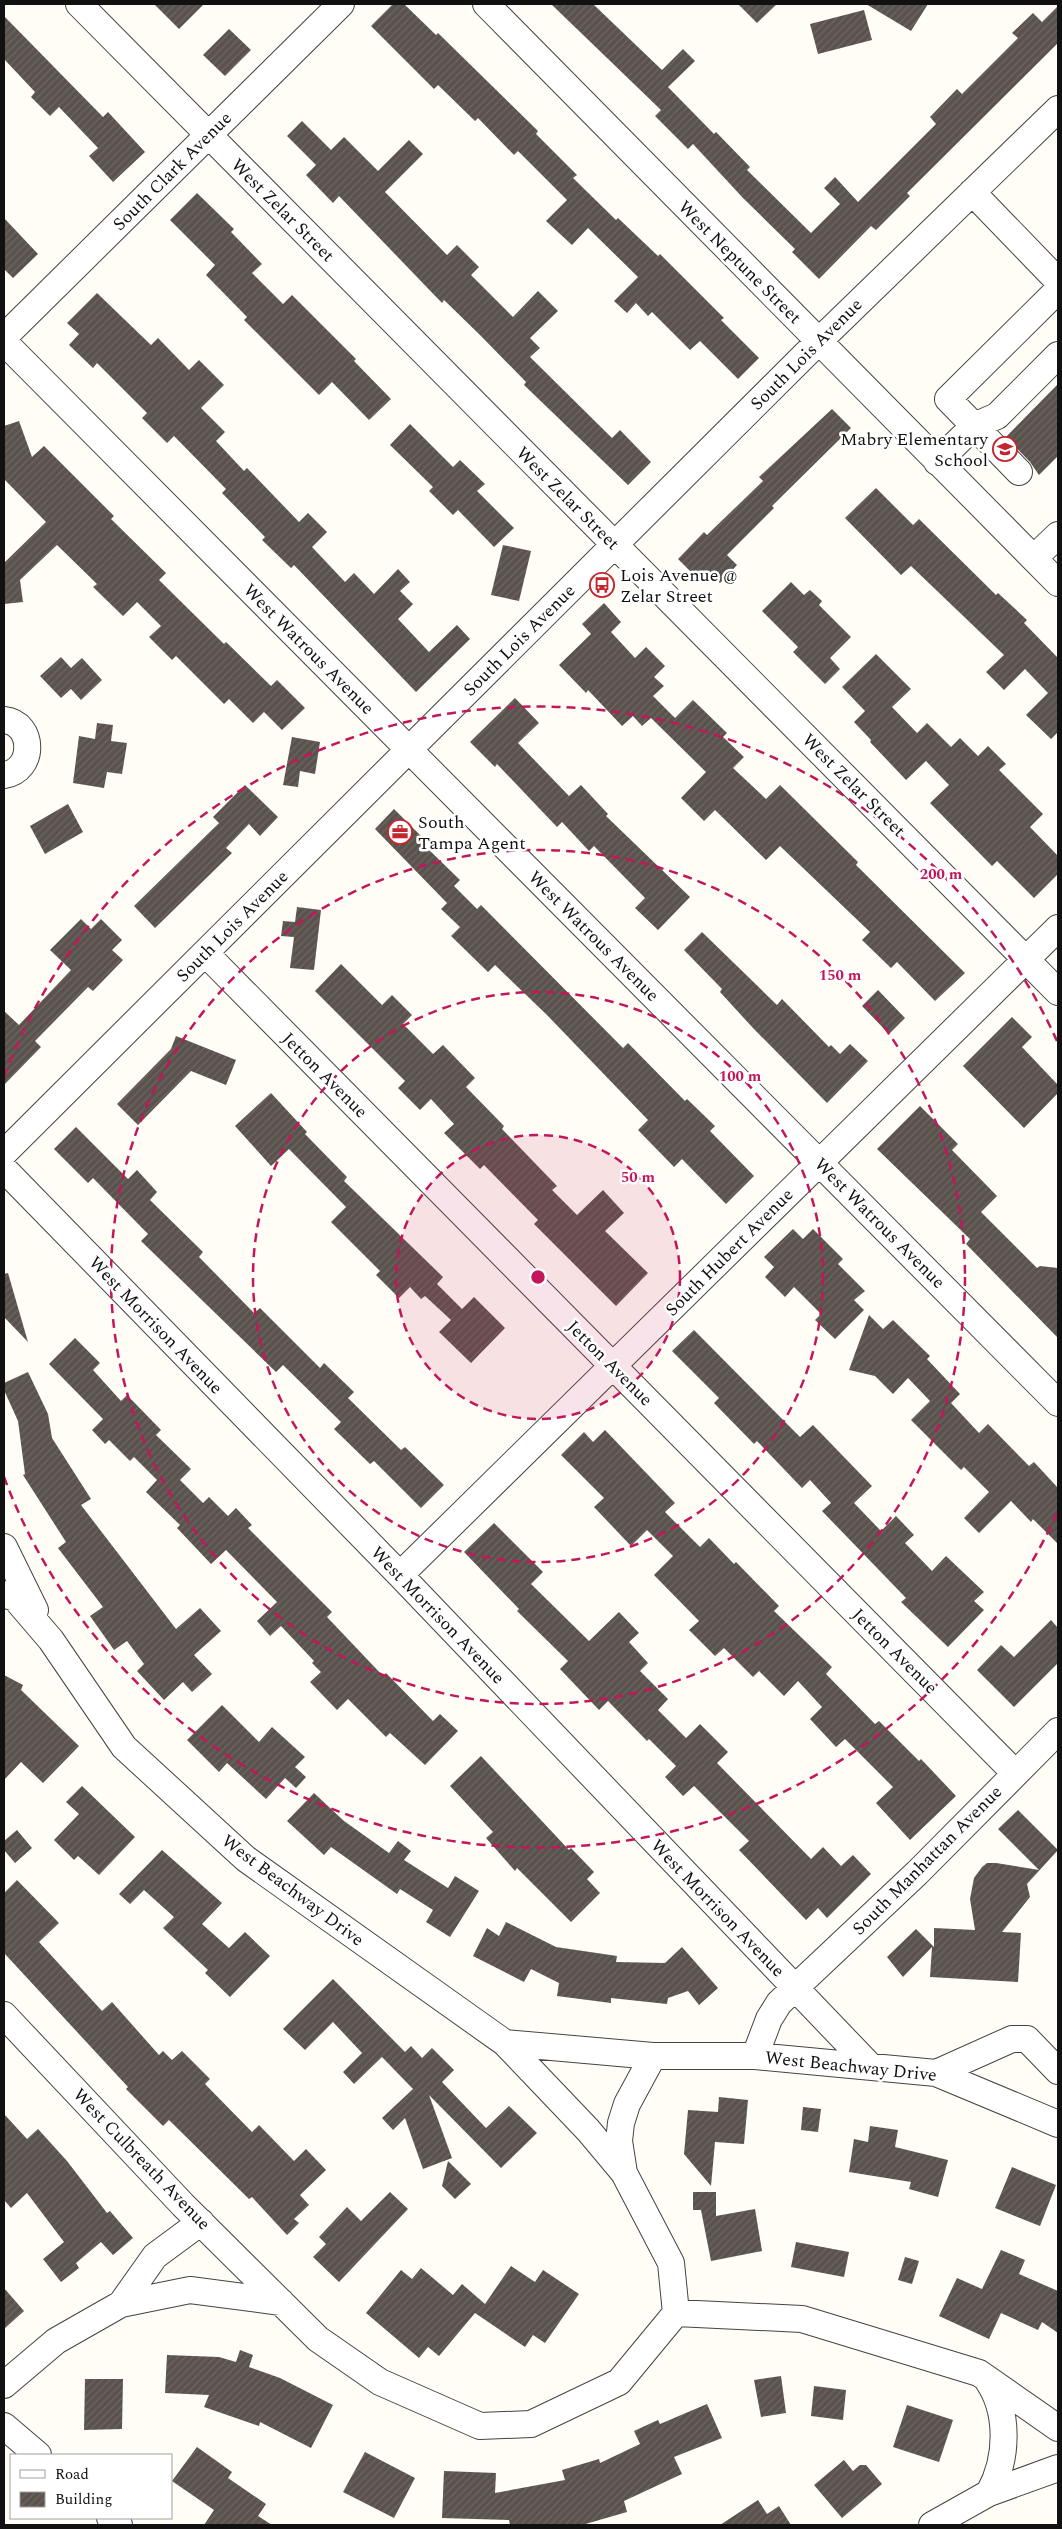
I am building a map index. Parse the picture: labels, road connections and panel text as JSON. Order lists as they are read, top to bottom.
{
  "streets": {
    "street": [
      "South Clark Avenue",
      "West Zelar Street",
      "West Neptune Street",
      "South Lois Avenue",
      "West Watrous Avenue",
      "Jetton Avenue",
      "South Hubert Avenue",
      "West Morrison Avenue",
      "South Manhattan Avenue",
      "West Beachway Drive",
      "West Culbreath Avenue"
    ]
  },
  "crossings": [
    ["South Clark Avenue", "West Zelar Street"],
    ["West Zelar Street", "South Lois Avenue"],
    ["West Zelar Street", "South Hubert Avenue"],
    ["West Neptune Street", "South Lois Avenue"],
    ["South Lois Avenue", "West Watrous Avenue"],
    ["South Lois Avenue", "Jetton Avenue"],
    ["West Watrous Avenue", "South Hubert Avenue"],
    ["Jetton Avenue", "South Hubert Avenue"],
    ["Jetton Avenue", "South Manhattan Avenue"],
    ["South Hubert Avenue", "West Morrison Avenue"],
    ["West Morrison Avenue", "South Manhattan Avenue"],
    ["West Morrison Avenue", "West Beachway Drive"],
    ["South Manhattan Avenue", "West Beachway Drive"]
  ],
  "places": {
    "school or university": ["Mabry Elementary School"],
    "bus stop": ["Lois Avenue @ Zelar Street"],
    "office": ["South Tampa Agent"]
  },
  "legend": ["Road", "Building"],
  "rings": [
    "200 m",
    "150 m",
    "100 m",
    "50 m"
  ]
}
